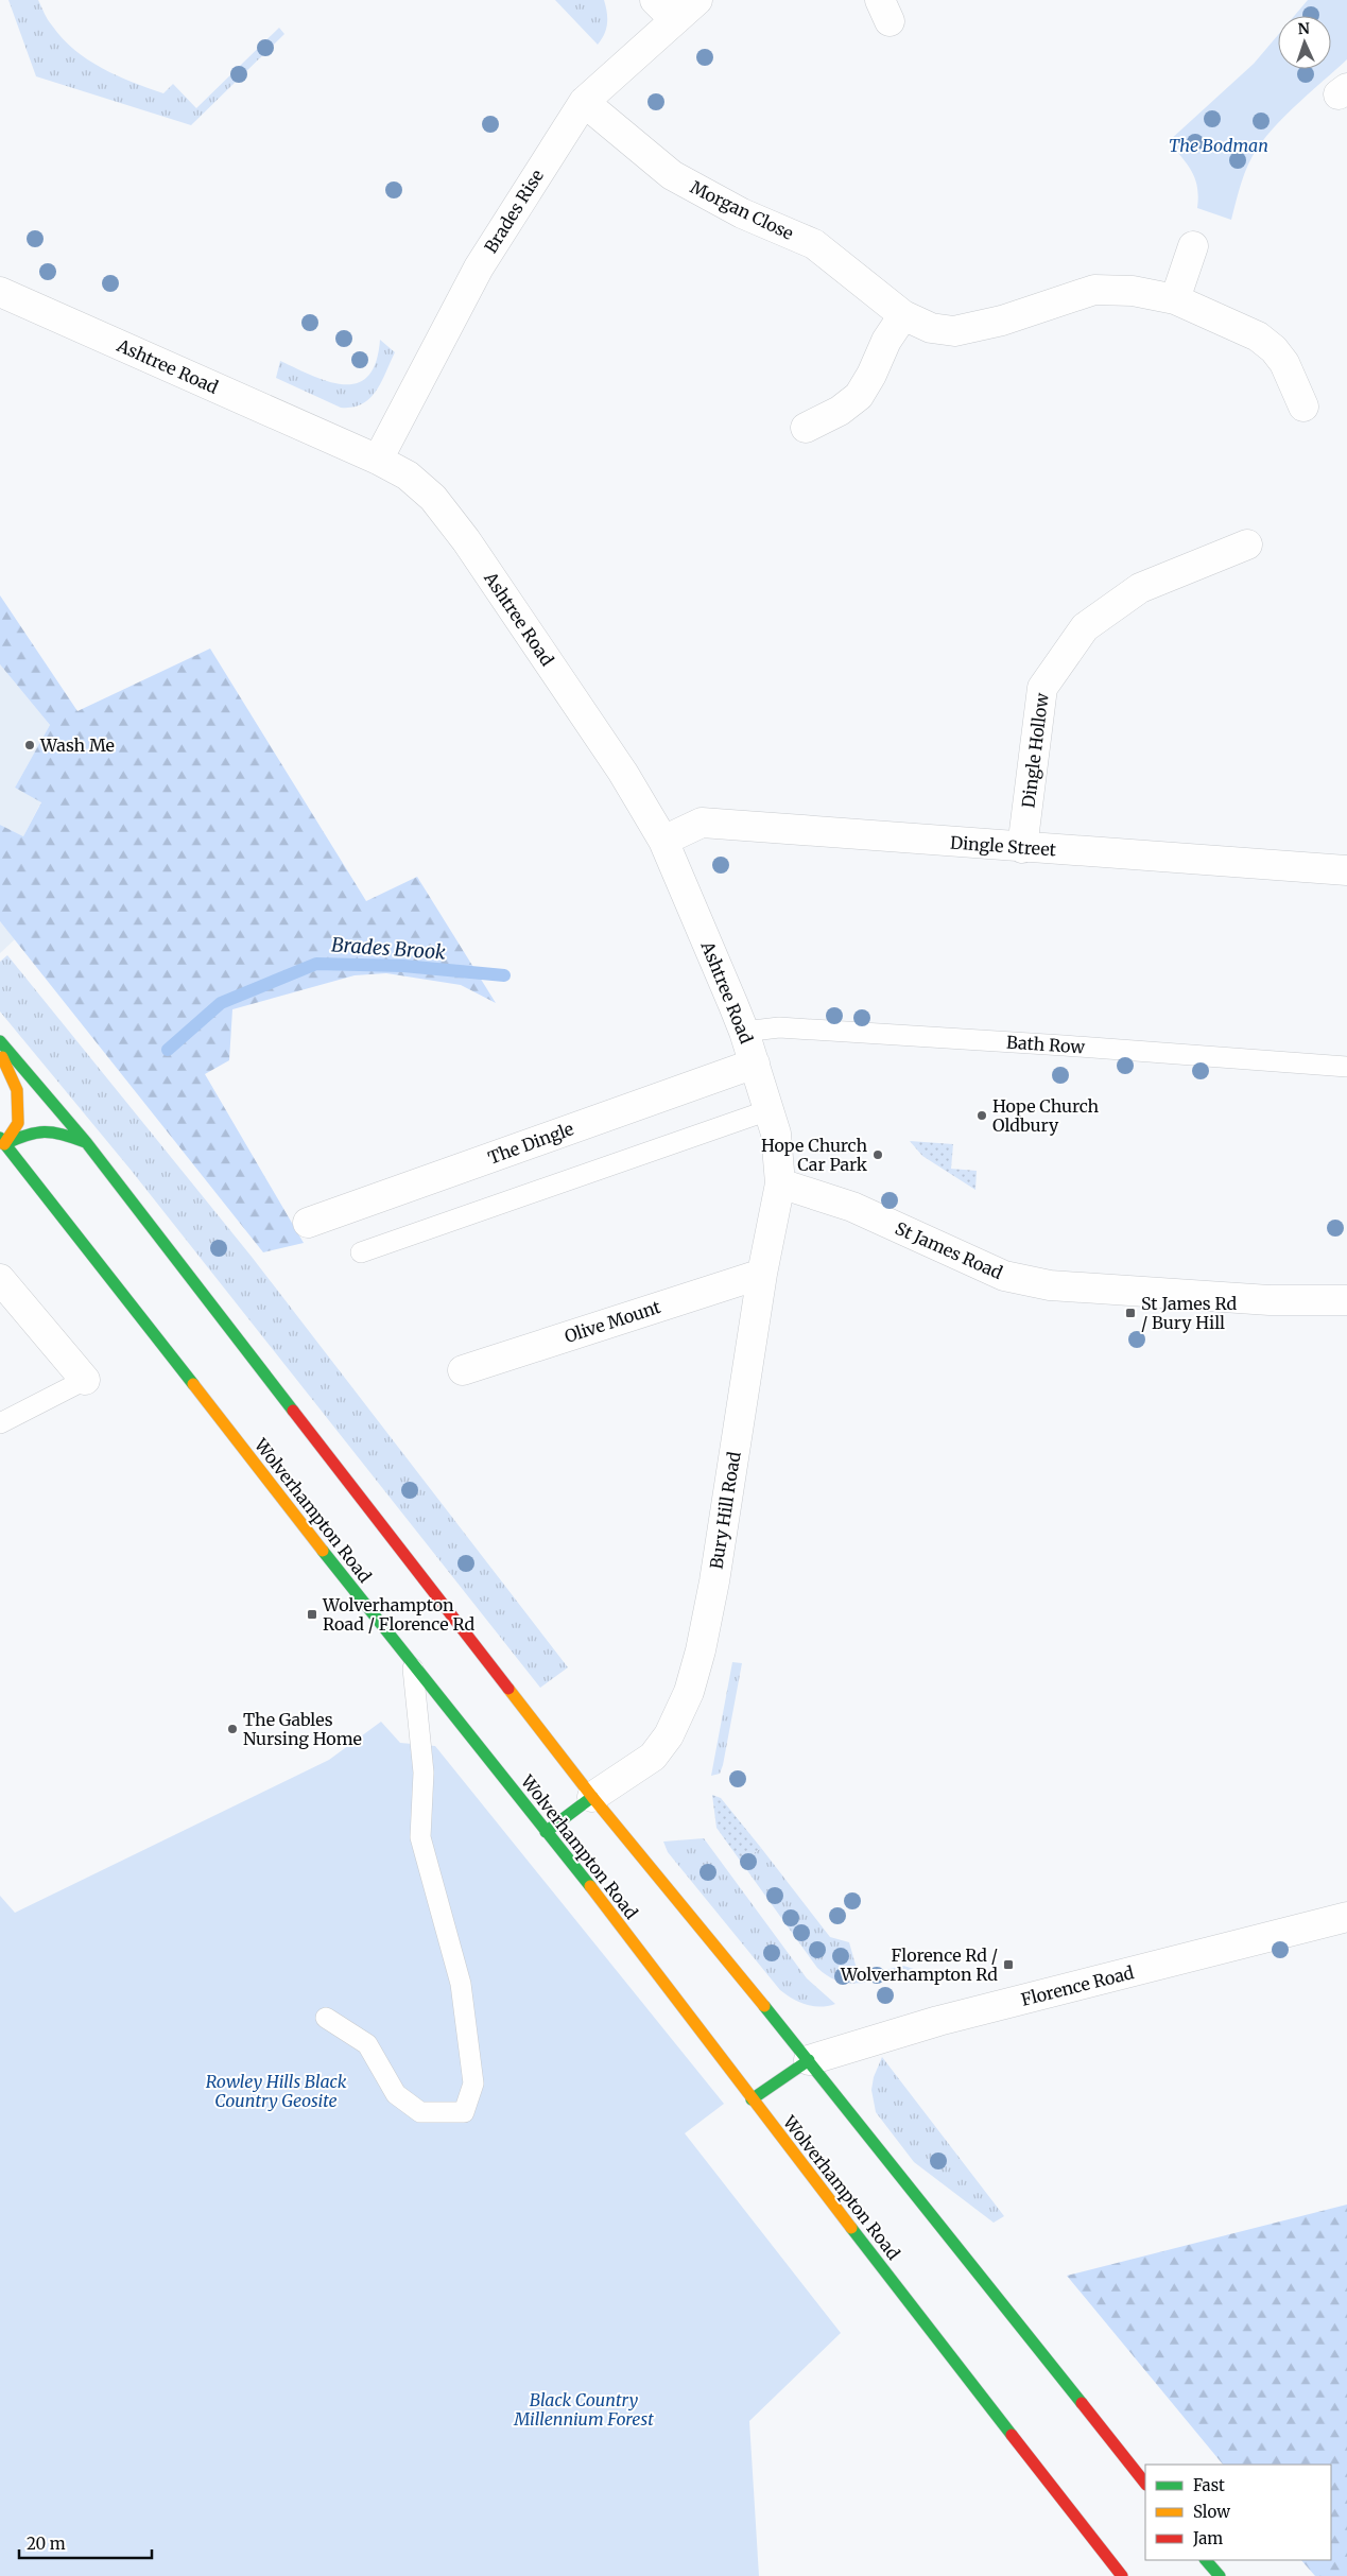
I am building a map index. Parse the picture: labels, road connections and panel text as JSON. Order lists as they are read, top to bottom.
{
  "streets": {
    "highway": ["Wolverhampton Road"],
    "street": [
      "Morgan Close",
      "Brades Rise",
      "Ashtree Road",
      "Dingle Hollow",
      "Dingle Street",
      "The Dingle",
      "St James Road",
      "Olive Mount",
      "Bury Hill Road",
      "Florence Road"
    ],
    "lane": ["Bath Row"]
  },
  "crossings": [
    ["Morgan Close", "Brades Rise"],
    ["Brades Rise", "Ashtree Road"],
    ["Ashtree Road", "Dingle Street"],
    ["Ashtree Road", "Bath Row"],
    ["Ashtree Road", "The Dingle"],
    ["Ashtree Road", "St James Road"],
    ["Ashtree Road", "Bury Hill Road"],
    ["Dingle Hollow", "Dingle Street"],
    ["St James Road", "Bury Hill Road"],
    ["Olive Mount", "Bury Hill Road"]
  ],
  "water": ["Brades Brook"],
  "parks": ["The Bodman", "Rowley Hills Black Country Geosite", "Black Country Millennium Forest"],
  "places": {
    "other": [
      "Wash Me",
      "Hope Church Oldbury",
      "Hope Church Car Park",
      "The Gables Nursing Home"
    ],
    "transit": ["St James Rd / Bury Hill", "Wolverhampton Road / Florence Rd", "Florence Rd / Wolverhampton Rd"]
  },
  "legend": ["Fast", "Slow", "Jam"],
  "scale_bar": "20 m",
  "north": "top"
}
